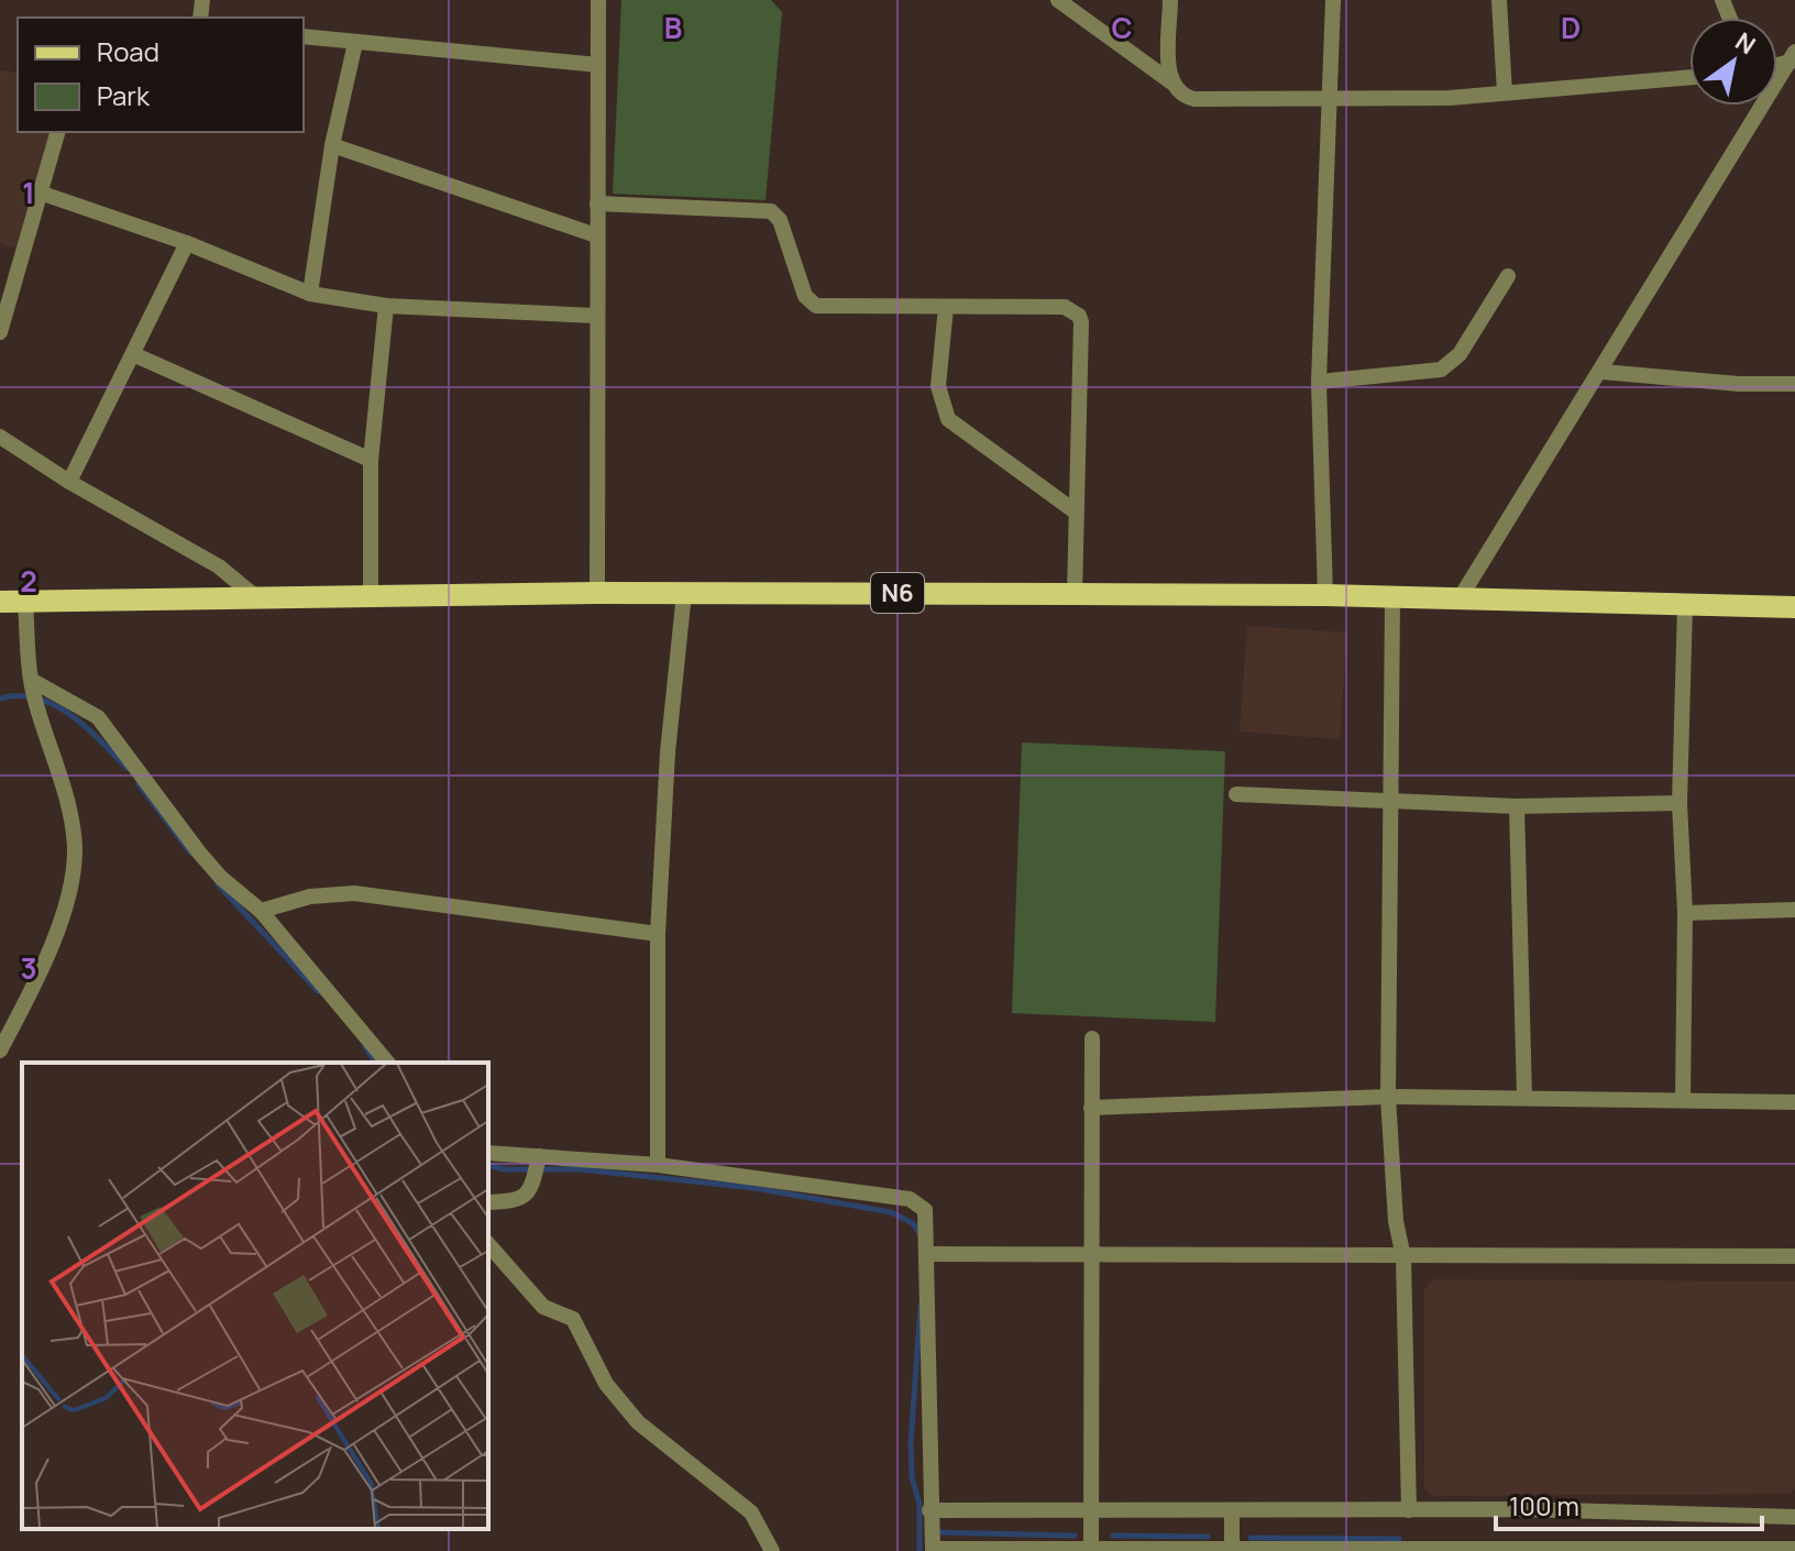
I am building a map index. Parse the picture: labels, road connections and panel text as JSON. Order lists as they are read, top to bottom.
{
  "streets": {
    "main road": ["N6"]
  },
  "legend": ["Road", "Park"],
  "scale_bar": "100 m",
  "north": "top right",
  "grid": {
    "columns": ["B", "C", "D"],
    "rows": ["1", "2", "3"]
  }
}
